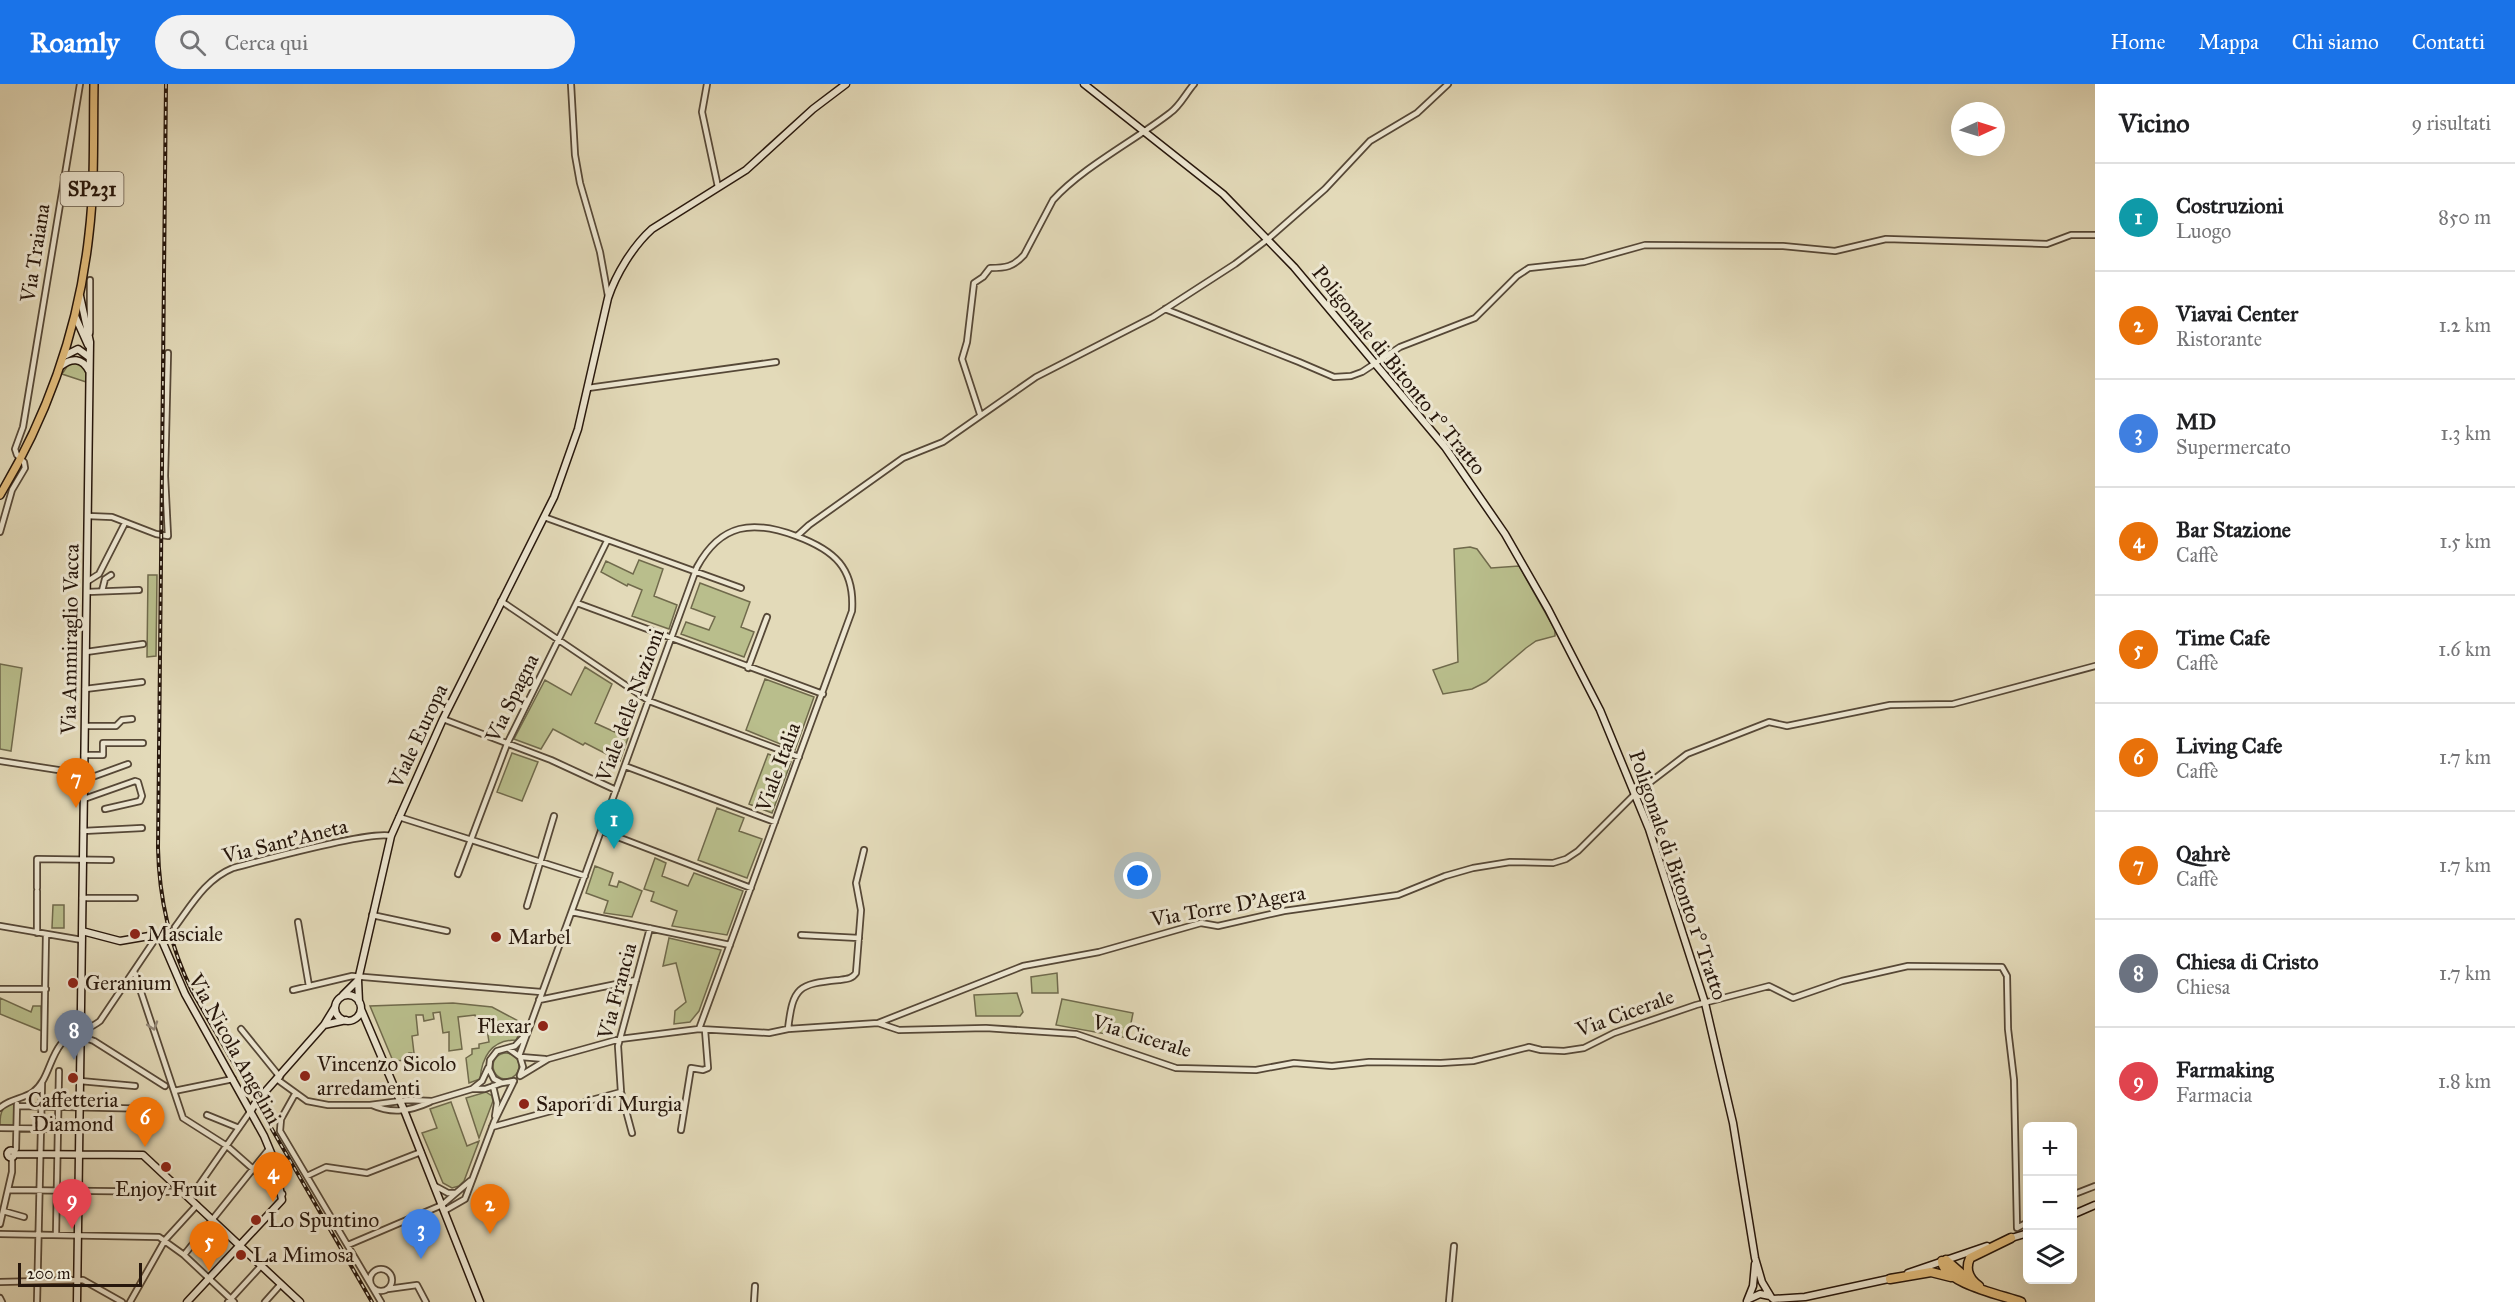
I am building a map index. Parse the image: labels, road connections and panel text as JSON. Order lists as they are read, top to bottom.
{
  "streets": {
    "main road": ["SP231"],
    "street": [
      "Via Traiana",
      "Poligonale di Bitonto 1° Tratto",
      "Via Ammiraglio Vacca",
      "Via Spagna",
      "Viale delle Nazioni",
      "Viale Europa",
      "Viale Italia",
      "Via Sant'Aneta",
      "Via Torre D'Agera",
      "Via Francia",
      "Via Cicerale",
      "Via Nicola Angelini"
    ]
  },
  "crossings": [
    ["SP231", "Via Traiana"],
    ["SP231", "Via Ammiraglio Vacca"],
    ["Poligonale di Bitonto 1° Tratto", "Via Torre D'Agera"],
    ["Poligonale di Bitonto 1° Tratto", "Via Cicerale"],
    ["Viale delle Nazioni", "Viale Italia"],
    ["Viale Europa", "Via Sant'Aneta"],
    ["Viale Italia", "Via Torre D'Agera"],
    ["Via Torre D'Agera", "Via Francia"],
    ["Via Torre D'Agera", "Via Cicerale"]
  ],
  "places": [
    "Masciale",
    "Marbel",
    "Geranium",
    "Flexar",
    "Vincenzo Sicolo arredamenti",
    "Caffetteria Diamond",
    "Sapori di Murgia",
    "Enjoy Fruit",
    "Lo Spuntino",
    "La Mimosa"
  ],
  "scale_bar": "200 m",
  "north": "right",
  "page": {
    "header": "Roamly",
    "search": "Cerca qui",
    "nav": [
      "Home",
      "Mappa",
      "Chi siamo",
      "Contatti"
    ],
    "heading": ["Vicino", "9 risultati"],
    "list": [
      {
        "mark": "1",
        "name": "Costruzioni",
        "note": "Luogo",
        "value": "850 m"
      },
      {
        "mark": "2",
        "name": "Viavai Center",
        "note": "Ristorante",
        "value": "1.2 km"
      },
      {
        "mark": "3",
        "name": "MD",
        "note": "Supermercato",
        "value": "1.3 km"
      },
      {
        "mark": "4",
        "name": "Bar Stazione",
        "note": "Caffè",
        "value": "1.5 km"
      },
      {
        "mark": "5",
        "name": "Time Cafe",
        "note": "Caffè",
        "value": "1.6 km"
      },
      {
        "mark": "6",
        "name": "Living Cafe",
        "note": "Caffè",
        "value": "1.7 km"
      },
      {
        "mark": "7",
        "name": "Qahrè",
        "note": "Caffè",
        "value": "1.7 km"
      },
      {
        "mark": "8",
        "name": "Chiesa di Cristo",
        "note": "Chiesa",
        "value": "1.7 km"
      },
      {
        "mark": "9",
        "name": "Farmaking",
        "note": "Farmacia",
        "value": "1.8 km"
      }
    ],
    "pins": [
      "7",
      "1",
      "8",
      "6",
      "4",
      "9",
      "2",
      "3",
      "5"
    ],
    "map_buttons": ["+", "−"],
    "scale": "200 m"
  }
}
